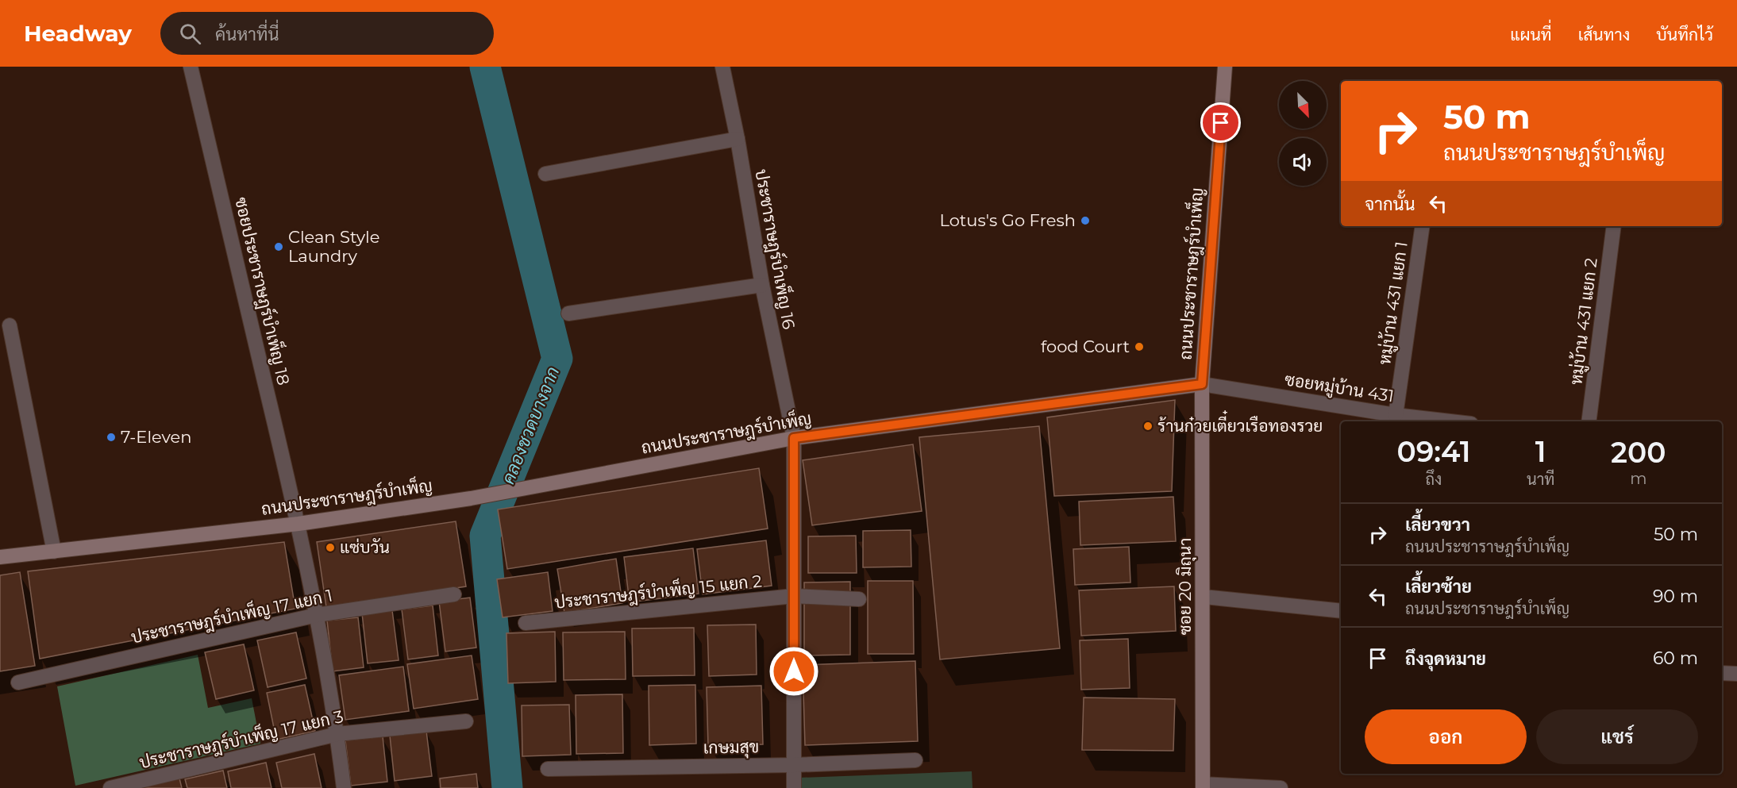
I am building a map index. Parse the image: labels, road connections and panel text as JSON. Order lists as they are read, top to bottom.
{
  "streets": {
    "street": [
      "ประชาราษฎร์บำเพ็ญ 16",
      "ถนนประชาราษฎร์บำเพ็ญ",
      "ซอยประชาราษฎร์บำเพ็ญ 18",
      "หมู่บ้าน 431 แยก 1",
      "หมู่บ้าน 431 แยก 2",
      "ซอยหมู่บ้าน 431",
      "ซอย 20 มิถุนา",
      "ประชาราษฎร์บำเพ็ญ 15 แยก 2",
      "ประชาราษฎร์บำเพ็ญ 17 แยก 1",
      "ประชาราษฎร์บำเพ็ญ 17 แยก 3",
      "เกษมสุข"
    ]
  },
  "crossings": [
    ["ประชาราษฎร์บำเพ็ญ 16", "ถนนประชาราษฎร์บำเพ็ญ"],
    ["ประชาราษฎร์บำเพ็ญ 16", "ประชาราษฎร์บำเพ็ญ 15 แยก 2"],
    ["ประชาราษฎร์บำเพ็ญ 16", "เกษมสุข"],
    ["ถนนประชาราษฎร์บำเพ็ญ", "ซอยประชาราษฎร์บำเพ็ญ 18"],
    ["ถนนประชาราษฎร์บำเพ็ญ", "ซอยหมู่บ้าน 431"],
    ["ถนนประชาราษฎร์บำเพ็ญ", "ซอย 20 มิถุนา"],
    ["ซอยประชาราษฎร์บำเพ็ญ 18", "ประชาราษฎร์บำเพ็ญ 17 แยก 1"],
    ["ซอยประชาราษฎร์บำเพ็ญ 18", "ประชาราษฎร์บำเพ็ญ 17 แยก 3"],
    ["หมู่บ้าน 431 แยก 1", "ซอยหมู่บ้าน 431"],
    ["ซอยหมู่บ้าน 431", "ซอย 20 มิถุนา"]
  ],
  "water": ["คลองชวดบางจาก"],
  "places": [
    "Lotus's Go Fresh",
    "Clean Style Laundry",
    "food Court",
    "ร้านก๋วยเตี๋ยวเรือทองรวย",
    "7-Eleven",
    "แซ่บวัน"
  ],
  "north": "bottom right",
  "page": {
    "header": "Headway",
    "search": "ค้นหาที่นี่",
    "nav": ["แผนที่", "เส้นทาง", "บันทึกไว้"],
    "turn": ["50 m", "ถนนประชาราษฎร์บำเพ็ญ"],
    "then": "จากนั้น",
    "eta": [
      "09:41",
      "ถึง",
      "1",
      "นาที",
      "200",
      "m"
    ],
    "list": [
      {
        "name": "เลี้ยวขวา",
        "note": "ถนนประชาราษฎร์บำเพ็ญ",
        "value": "50 m"
      },
      {
        "name": "เลี้ยวซ้าย",
        "note": "ถนนประชาราษฎร์บำเพ็ญ",
        "value": "90 m"
      },
      {
        "name": "ถึงจุดหมาย",
        "value": "60 m"
      }
    ],
    "buttons": ["ออก", "แชร์"]
  }
}
